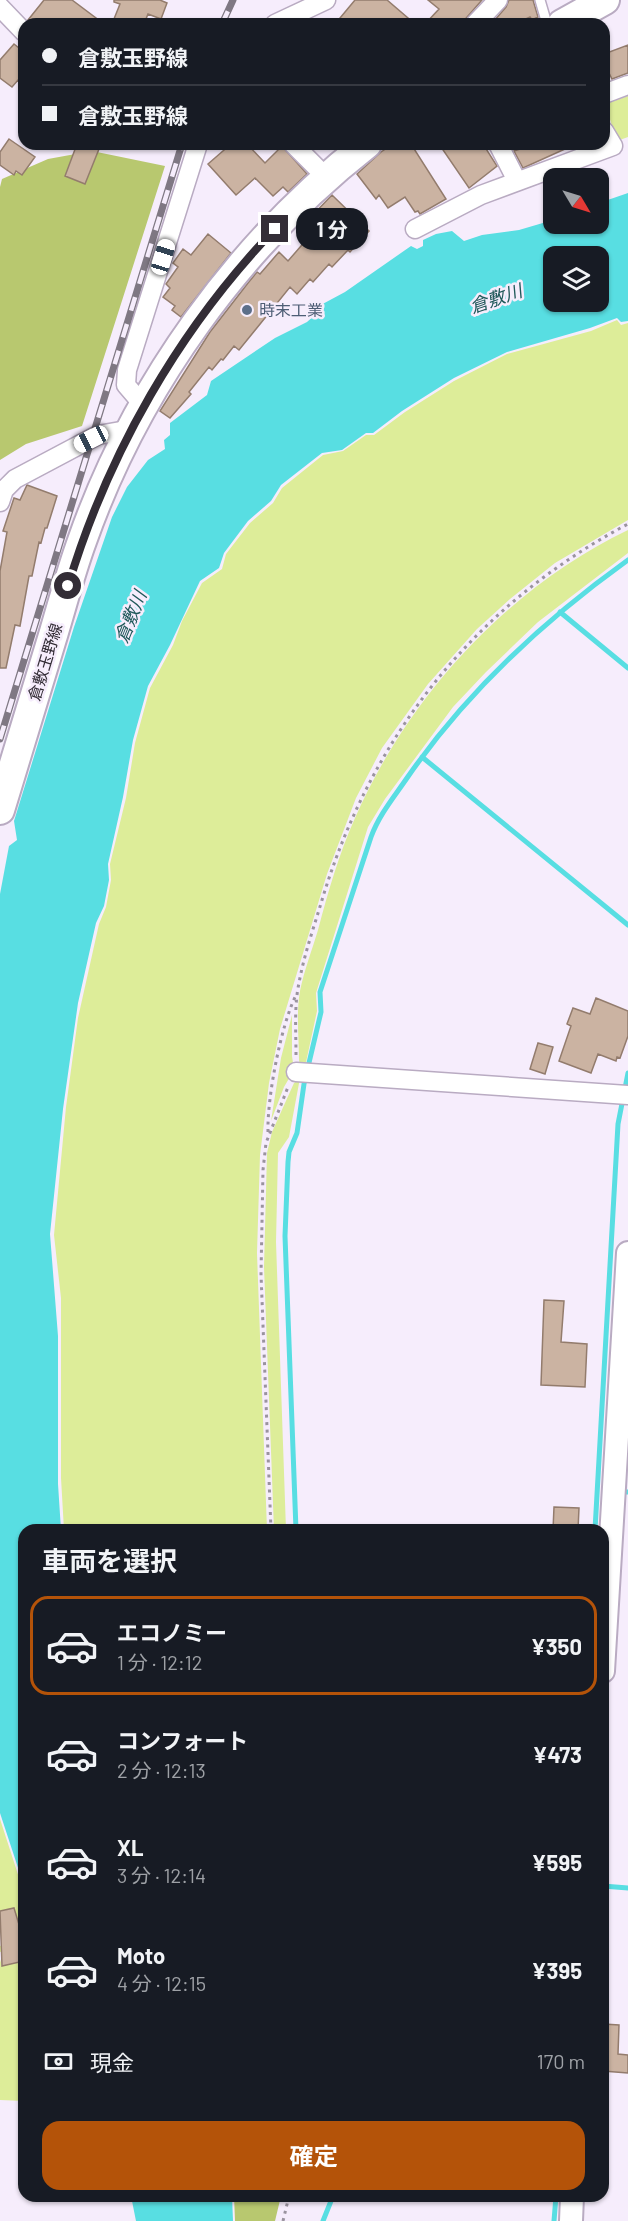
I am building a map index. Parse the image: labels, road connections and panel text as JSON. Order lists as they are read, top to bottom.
{
  "streets": {
    "main road": ["倉敷玉野線"]
  },
  "water": ["倉敷川"],
  "places": ["時末工業"],
  "north": "bottom right",
  "page": {
    "banner": ["倉敷玉野線", "倉敷玉野線"],
    "bubble": "1 分",
    "heading": "車両を選択",
    "list": [
      {
        "name": "エコノミー",
        "note": "1 分 · 12:12",
        "value": "¥350"
      },
      {
        "name": "コンフォート",
        "note": "2 分 · 12:13",
        "value": "¥473"
      },
      {
        "name": "XL",
        "note": "3 分 · 12:14",
        "value": "¥595"
      },
      {
        "name": "Moto",
        "note": "4 分 · 12:15",
        "value": "¥395"
      }
    ],
    "pay": ["現金", "170 m"],
    "buttons": "確定"
  }
}
